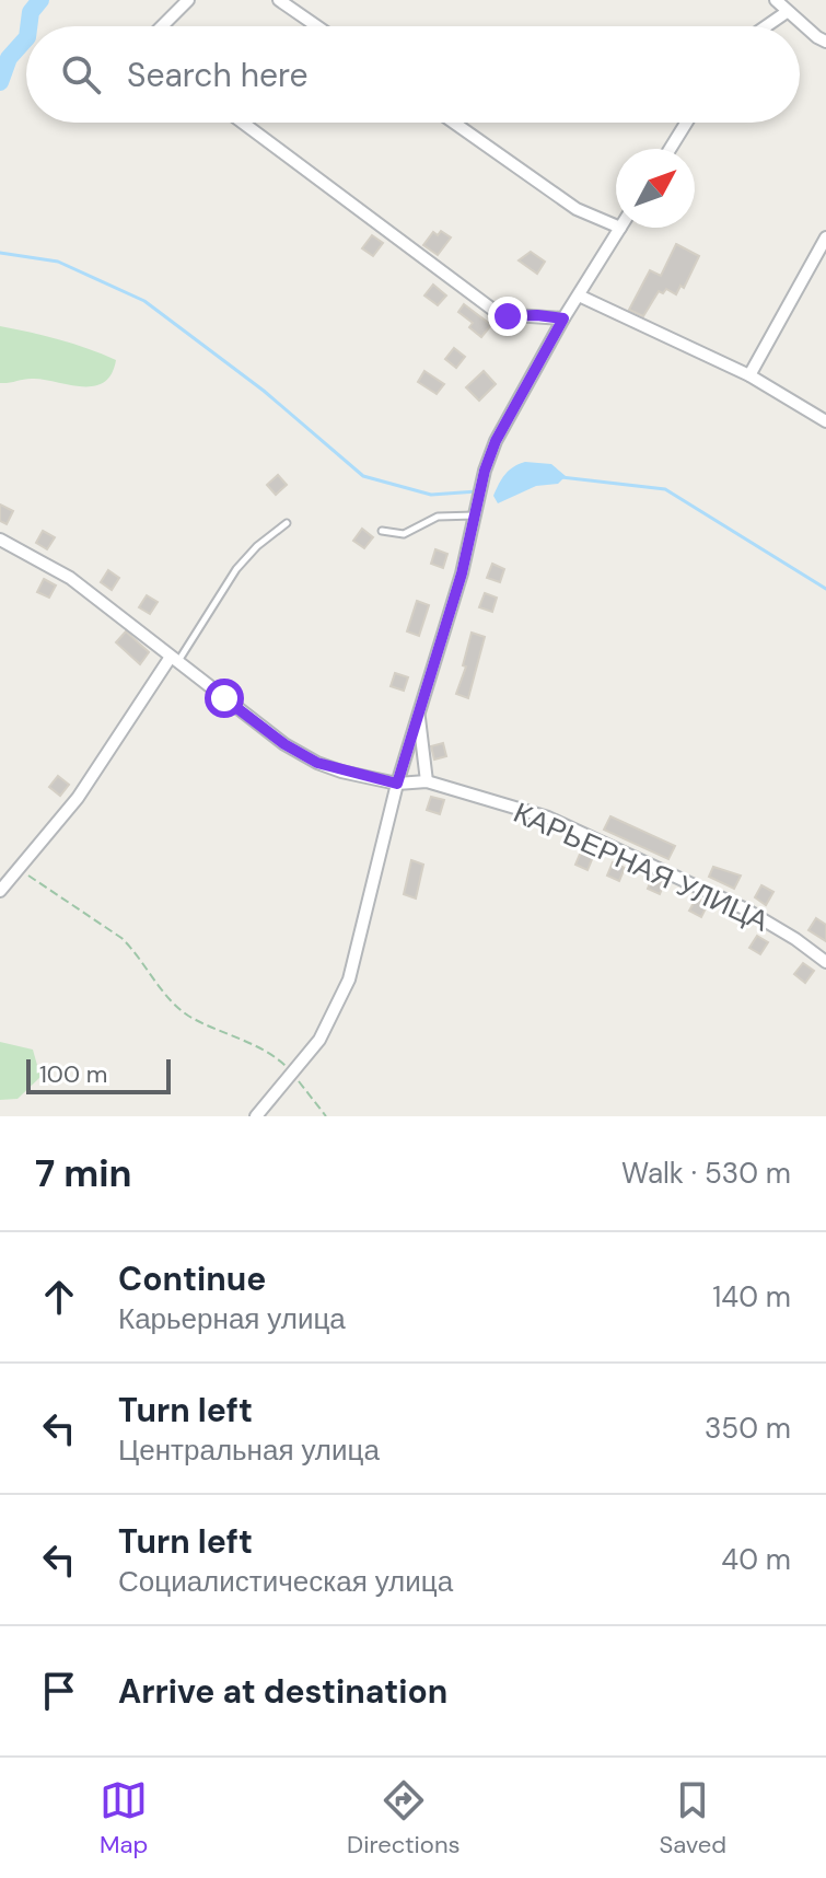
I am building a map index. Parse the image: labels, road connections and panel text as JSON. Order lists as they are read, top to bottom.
{
  "streets": {
    "street": ["КАРЬЕРНАЯ УЛИЦА"]
  },
  "scale_bar": "100 m",
  "north": "top right",
  "page": {
    "search": "Search here",
    "scale": "100 m",
    "heading": ["7 min", "Walk · 530 m"],
    "list": [
      ["Continue", "Карьерная улица", "140 m"],
      ["Turn left", "Центральная улица", "350 m"],
      ["Turn left", "Социалистическая улица", "40 m"],
      "Arrive at destination"
    ],
    "nav": ["Map", "Directions", "Saved"]
  }
}
